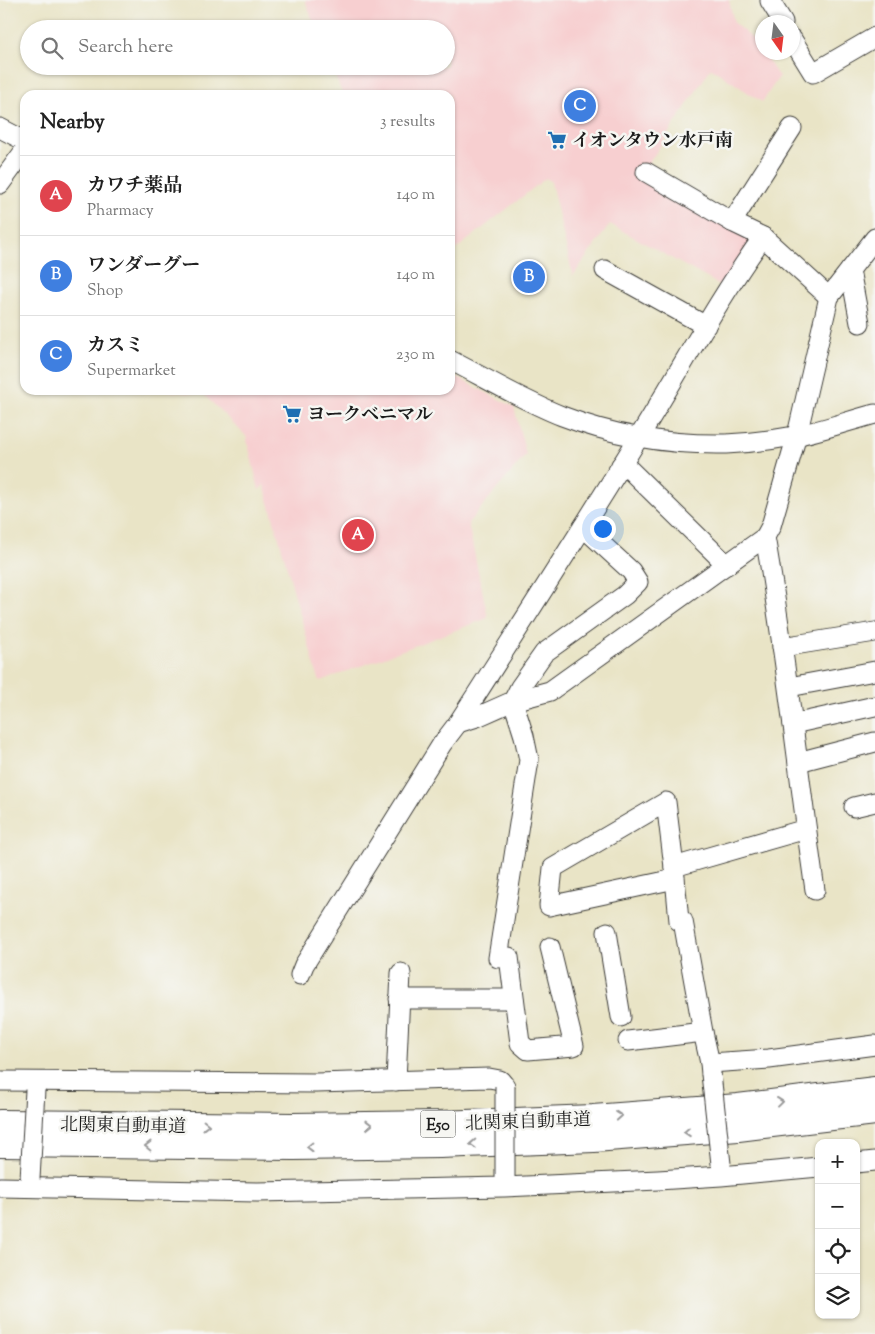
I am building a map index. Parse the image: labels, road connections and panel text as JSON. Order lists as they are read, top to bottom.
{
  "streets": {
    "highway": ["北関東自動車道", "E50"]
  },
  "places": {
    "supermarket": ["イオンタウン水戸南", "ヨークベニマル"]
  },
  "north": "bottom",
  "page": {
    "search": "Search here",
    "pins": ["C", "B", "A"],
    "heading": ["Nearby", "3 results"],
    "list": [
      {
        "mark": "A",
        "name": "カワチ薬品",
        "note": "Pharmacy",
        "value": "140 m"
      },
      {
        "mark": "B",
        "name": "ワンダーグー",
        "note": "Shop",
        "value": "140 m"
      },
      {
        "mark": "C",
        "name": "カスミ",
        "note": "Supermarket",
        "value": "230 m"
      }
    ],
    "map_buttons": ["+", "−"]
  }
}
